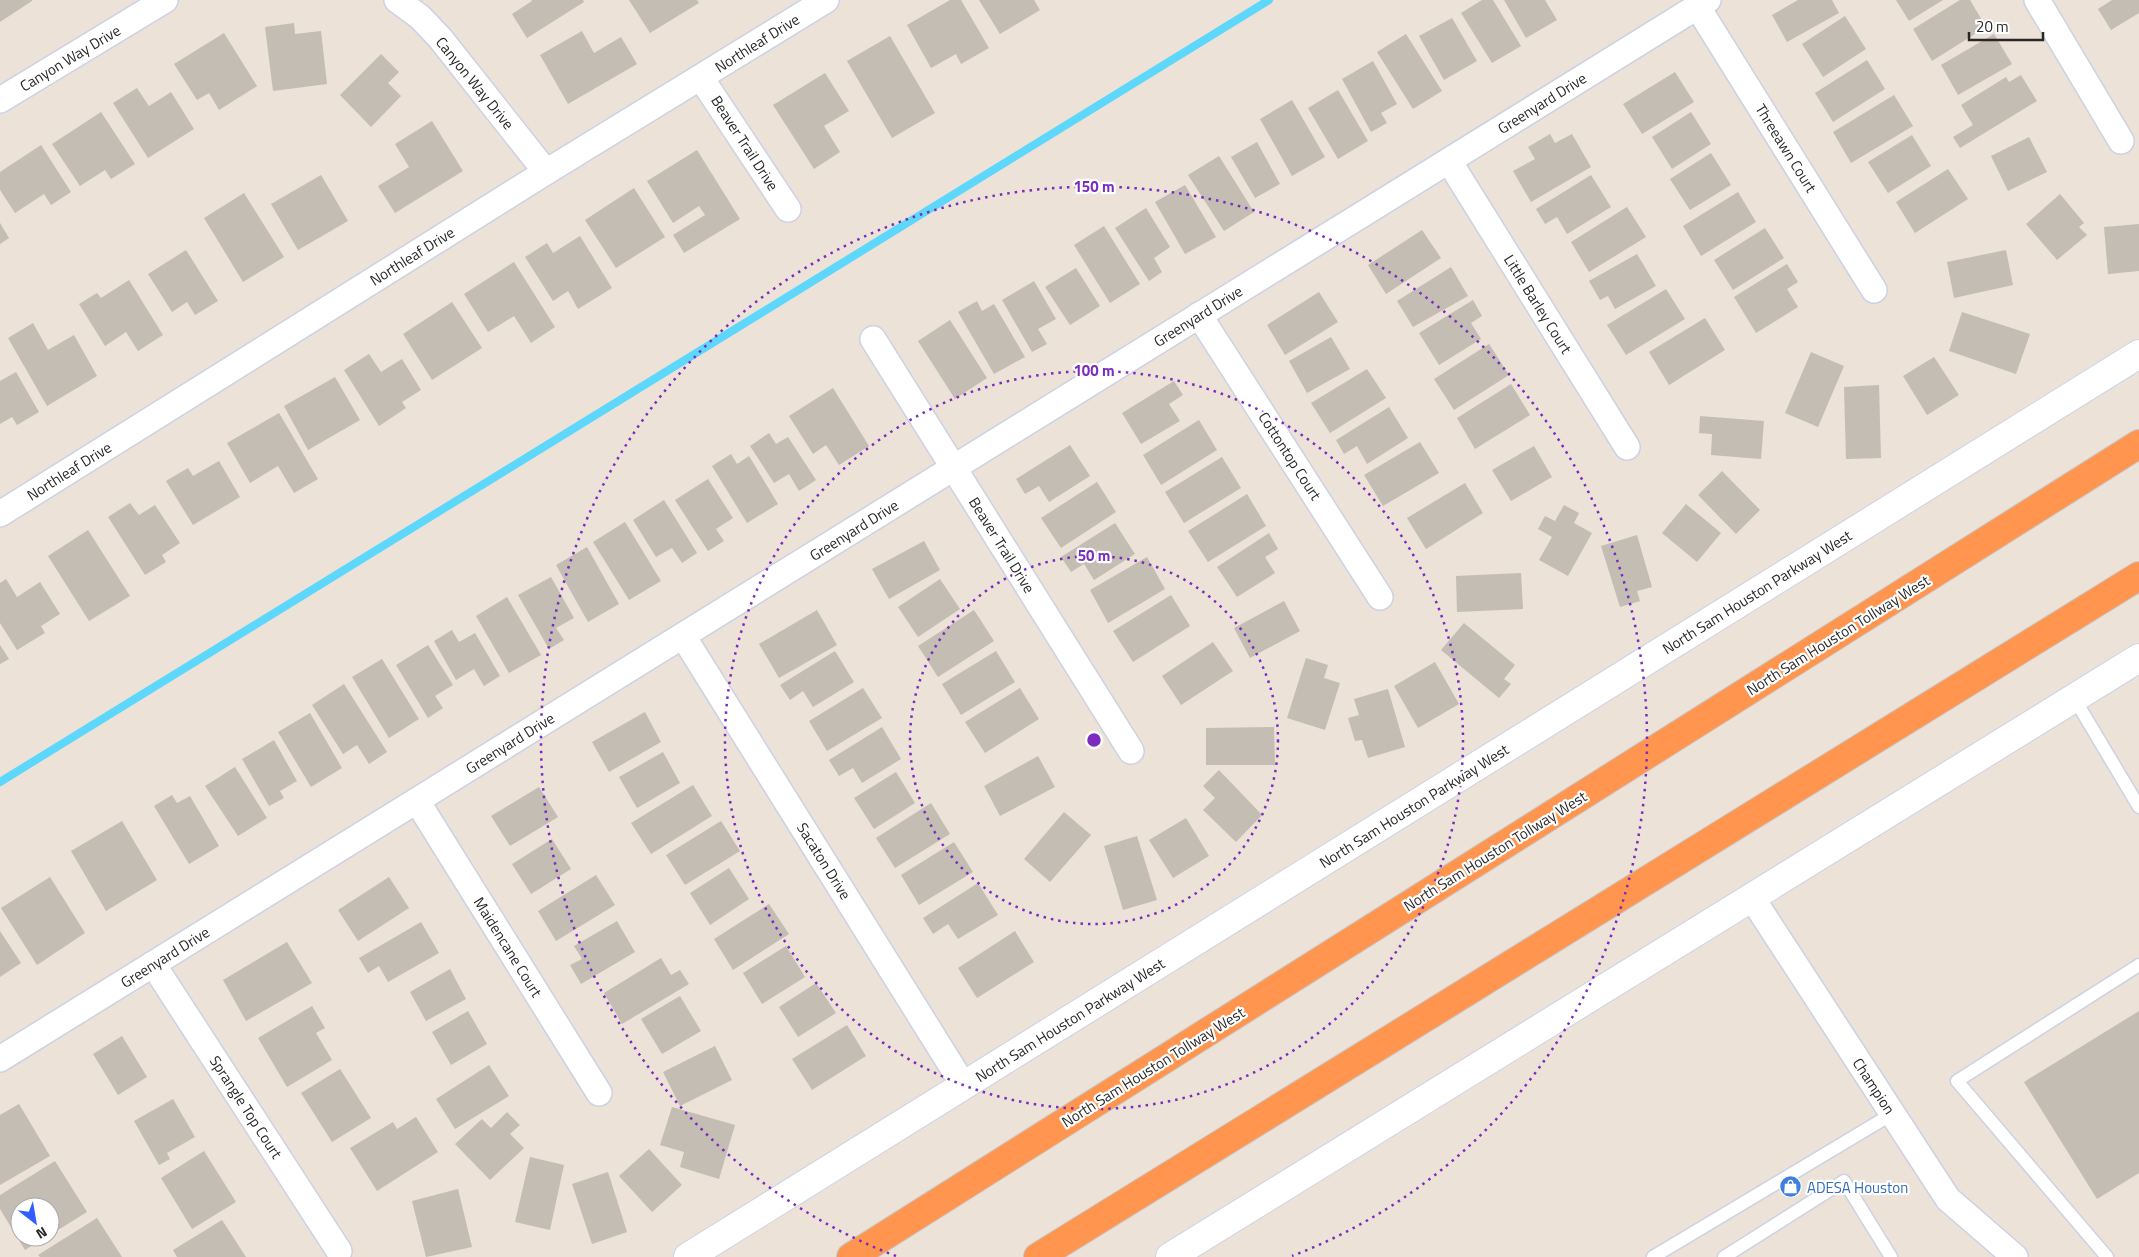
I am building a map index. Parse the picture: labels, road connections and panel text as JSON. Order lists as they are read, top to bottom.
{
  "streets": {
    "highway": ["North Sam Houston Tollway West"],
    "main road": ["North Sam Houston Parkway West"],
    "street": [
      "Northleaf Drive",
      "Canyon Way Drive",
      "Greenyard Drive",
      "Beaver Trail Drive",
      "Threeawn Court",
      "Little Barley Court",
      "Cottontop Court",
      "Sacaton Drive",
      "Maidencane Court",
      "Champion",
      "Sprangle Top Court"
    ]
  },
  "crossings": [
    ["Northleaf Drive", "Canyon Way Drive"],
    ["Northleaf Drive", "Beaver Trail Drive"],
    ["Greenyard Drive", "Beaver Trail Drive"],
    ["Greenyard Drive", "Threeawn Court"],
    ["Greenyard Drive", "Little Barley Court"],
    ["Greenyard Drive", "Cottontop Court"],
    ["Greenyard Drive", "Sacaton Drive"],
    ["Greenyard Drive", "Maidencane Court"],
    ["Greenyard Drive", "Sprangle Top Court"],
    ["North Sam Houston Parkway West", "Sacaton Drive"]
  ],
  "places": {
    "shop": ["ADESA Houston"]
  },
  "scale_bar": "20 m",
  "north": "bottom right",
  "rings": ["150 m", "100 m", "50 m"]
}
